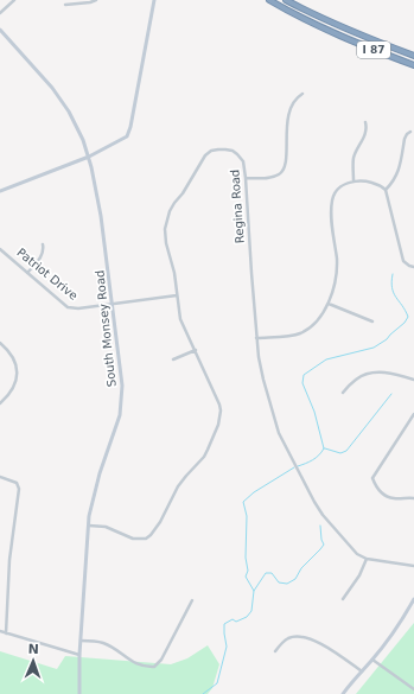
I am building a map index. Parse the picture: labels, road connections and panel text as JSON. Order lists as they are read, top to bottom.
{
  "streets": {
    "highway": ["I 87"],
    "street": ["Regina Road", "Patriot Drive", "South Monsey Road"]
  },
  "crossings": [
    ["Regina Road", "Patriot Drive"],
    ["Regina Road", "South Monsey Road"],
    ["Patriot Drive", "South Monsey Road"]
  ],
  "north": "top"
}
